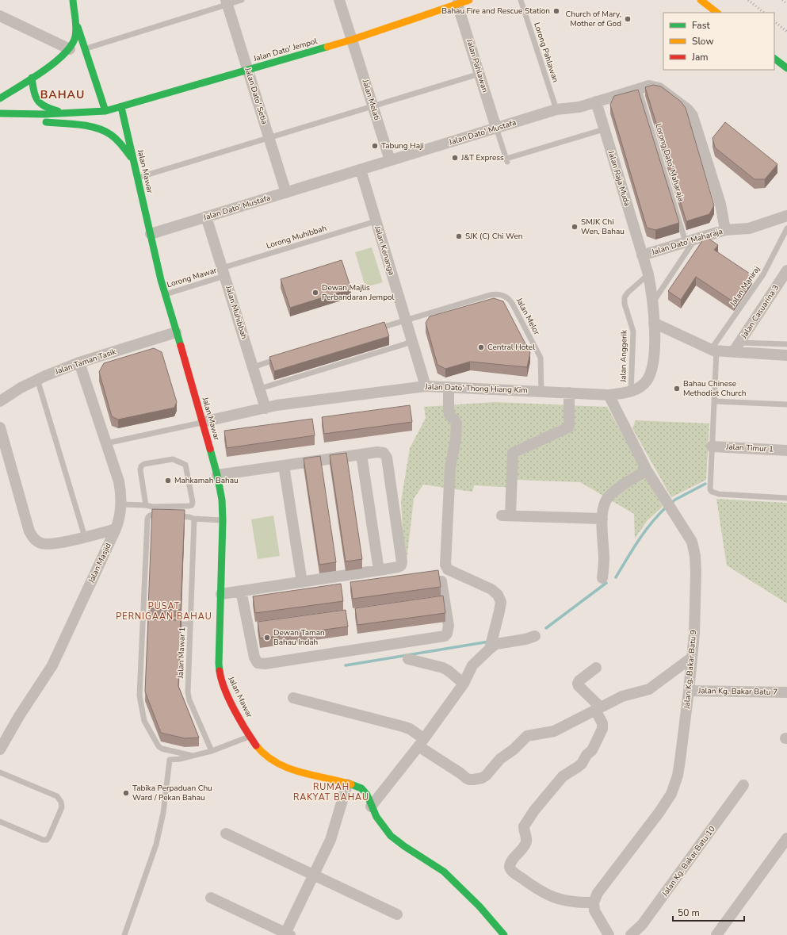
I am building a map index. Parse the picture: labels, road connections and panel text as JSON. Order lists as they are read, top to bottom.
{
  "streets": {
    "street": [
      "Jalan Dato' Jempol",
      "Jalan Pahlawan",
      "Jalan Dato' Setia",
      "Jalan Melati",
      "Jalan Dato' Mustafa",
      "Jalan Mawar",
      "Jalan Raja Muda",
      "Jalan Dato' Maharaja",
      "Jalan Kenanga",
      "Jalan Casuarina 3",
      "Jalan Muhibbah",
      "Jalan Taman Tasik",
      "Jalan Dato' Thong Hiang Kim",
      "Jalan Timur 1",
      "Jalan Masjid",
      "Jalan Kg. Bakar Batu 9",
      "Jalan Kg. Bakar Batu 7",
      "Jalan Kg. Bakar Batu 10"
    ],
    "lane": [
      "Lorong Pahlawan",
      "Lorong Dato' Maharaja",
      "Lorong Muhibbah",
      "Lorong Mawar",
      "Jalan Maniraj",
      "Jalan Melor",
      "Jalan Anggerik",
      "Jalan Mawar 1"
    ]
  },
  "crossings": [
    ["Jalan Dato' Jempol", "Jalan Pahlawan"],
    ["Jalan Dato' Jempol", "Jalan Dato' Setia"],
    ["Jalan Dato' Jempol", "Jalan Melati"],
    ["Jalan Dato' Jempol", "Jalan Mawar"],
    ["Lorong Pahlawan", "Jalan Dato' Mustafa"],
    ["Jalan Pahlawan", "Jalan Dato' Mustafa"],
    ["Jalan Dato' Setia", "Jalan Dato' Mustafa"],
    ["Jalan Melati", "Jalan Dato' Mustafa"],
    ["Jalan Dato' Mustafa", "Lorong Dato' Maharaja"],
    ["Jalan Dato' Mustafa", "Jalan Mawar"],
    ["Jalan Dato' Mustafa", "Jalan Raja Muda"],
    ["Jalan Dato' Mustafa", "Jalan Dato' Maharaja"],
    ["Jalan Dato' Mustafa", "Jalan Kenanga"],
    ["Jalan Dato' Mustafa", "Jalan Muhibbah"],
    ["Lorong Dato' Maharaja", "Jalan Dato' Maharaja"],
    ["Jalan Mawar", "Lorong Mawar"],
    ["Jalan Mawar", "Jalan Taman Tasik"],
    ["Jalan Mawar", "Jalan Dato' Thong Hiang Kim"],
    ["Jalan Raja Muda", "Jalan Dato' Maharaja"],
    ["Jalan Raja Muda", "Jalan Anggerik"],
    ["Jalan Raja Muda", "Jalan Dato' Thong Hiang Kim"],
    ["Lorong Muhibbah", "Jalan Kenanga"],
    ["Lorong Muhibbah", "Lorong Mawar"],
    ["Lorong Muhibbah", "Jalan Muhibbah"],
    ["Jalan Kenanga", "Jalan Melor"],
    ["Jalan Kenanga", "Jalan Dato' Thong Hiang Kim"],
    ["Lorong Mawar", "Jalan Muhibbah"],
    ["Jalan Muhibbah", "Jalan Dato' Thong Hiang Kim"],
    ["Jalan Melor", "Jalan Dato' Thong Hiang Kim"],
    ["Jalan Anggerik", "Jalan Dato' Thong Hiang Kim"],
    ["Jalan Taman Tasik", "Jalan Masjid"],
    ["Jalan Dato' Thong Hiang Kim", "Jalan Kg. Bakar Batu 9"],
    ["Jalan Kg. Bakar Batu 9", "Jalan Kg. Bakar Batu 7"]
  ],
  "districts": ["BAHAU", "PUSAT PERNIGAAN BAHAU", "RUMAH RAKYAT BAHAU"],
  "places": [
    "Bahau Fire and Rescue Station",
    "Church of Mary, Mother of God",
    "Tabung Haji",
    "J&T Express",
    "SMJK Chi Wen, Bahau",
    "SJK (C) Chi Wen",
    "Dewan Majlis Perbandaran Jempol",
    "Central Hotel",
    "Bahau Chinese Methodist Church",
    "Mahkamah Bahau",
    "Dewan Taman Bahau Indah",
    "Tabika Perpaduan Chu Ward / Pekan Bahau"
  ],
  "legend": ["Fast", "Slow", "Jam"],
  "scale_bar": "50 m"
}
